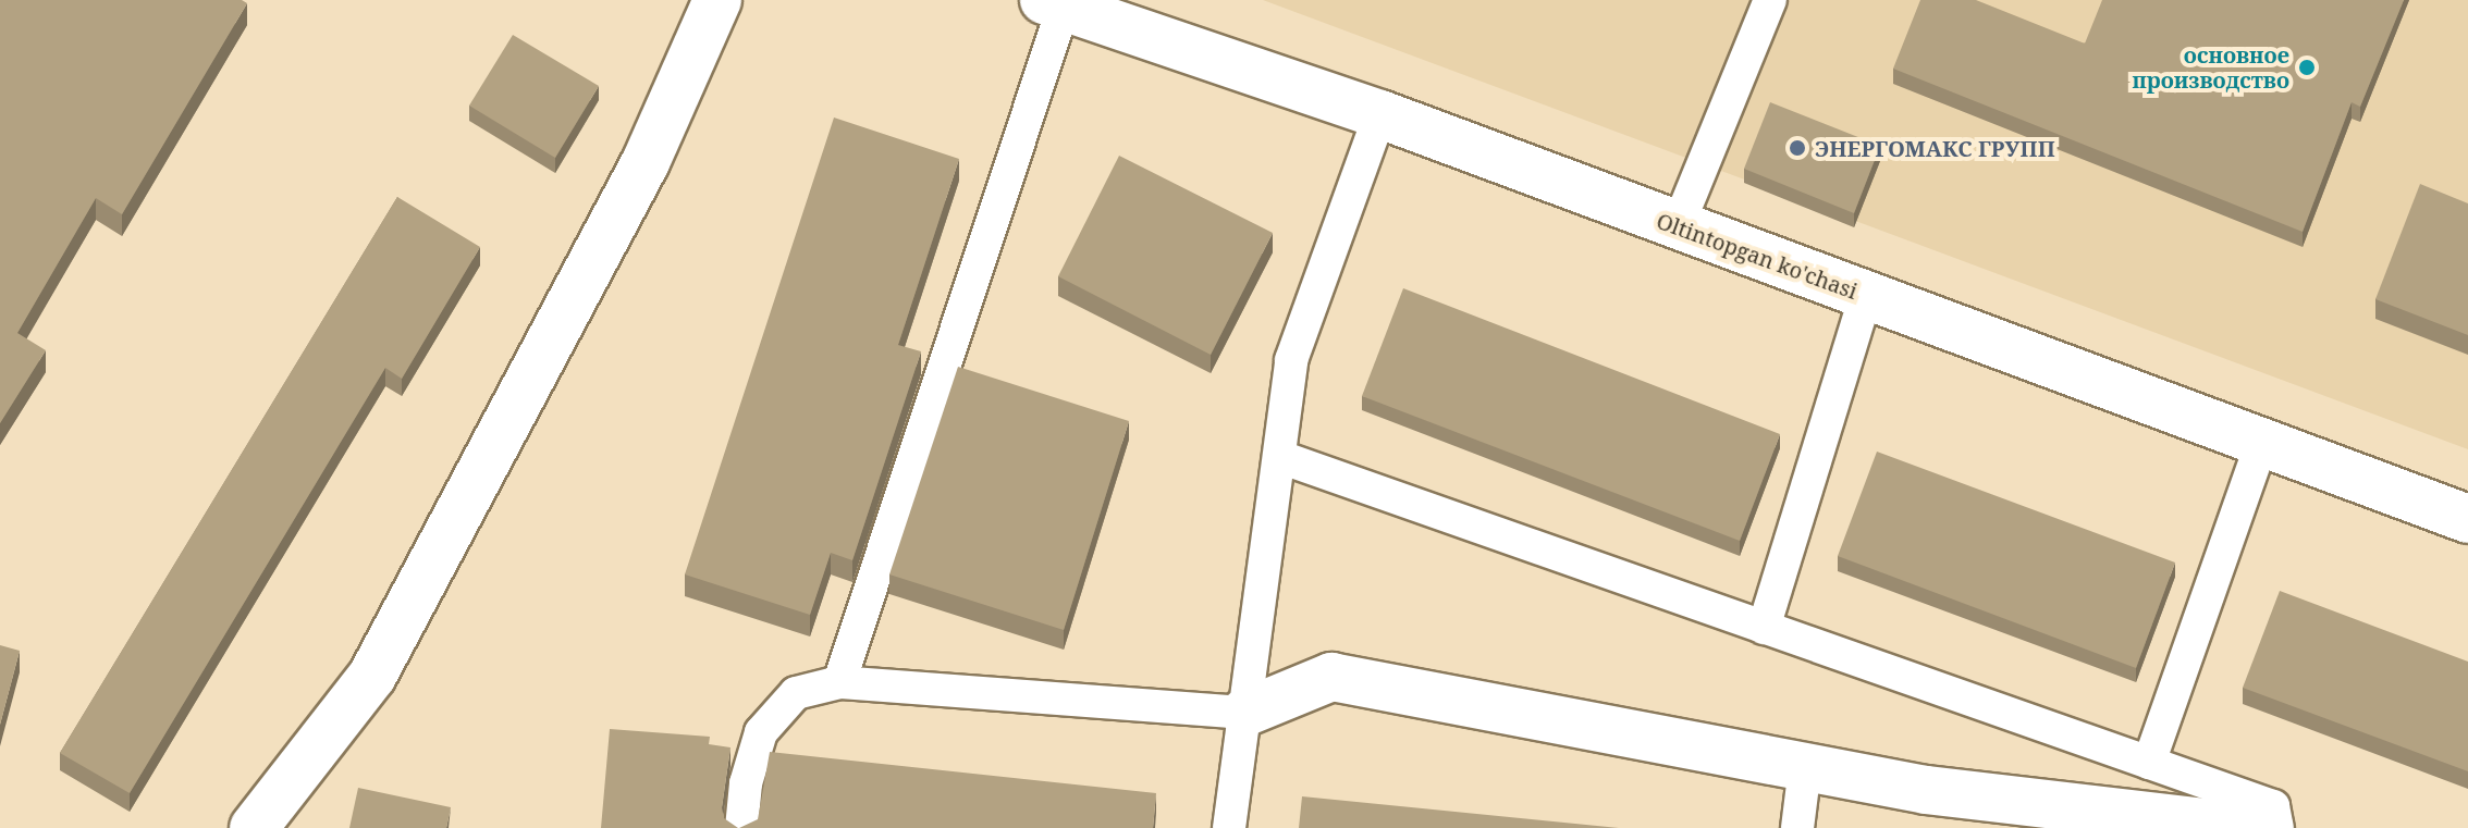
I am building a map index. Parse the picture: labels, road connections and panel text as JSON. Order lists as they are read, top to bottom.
{
  "streets": {
    "street": ["Oltintopgan ko'chasi"]
  },
  "places": ["основное производство", "ЭНЕРГОМАКС ГРУПП"]
}
